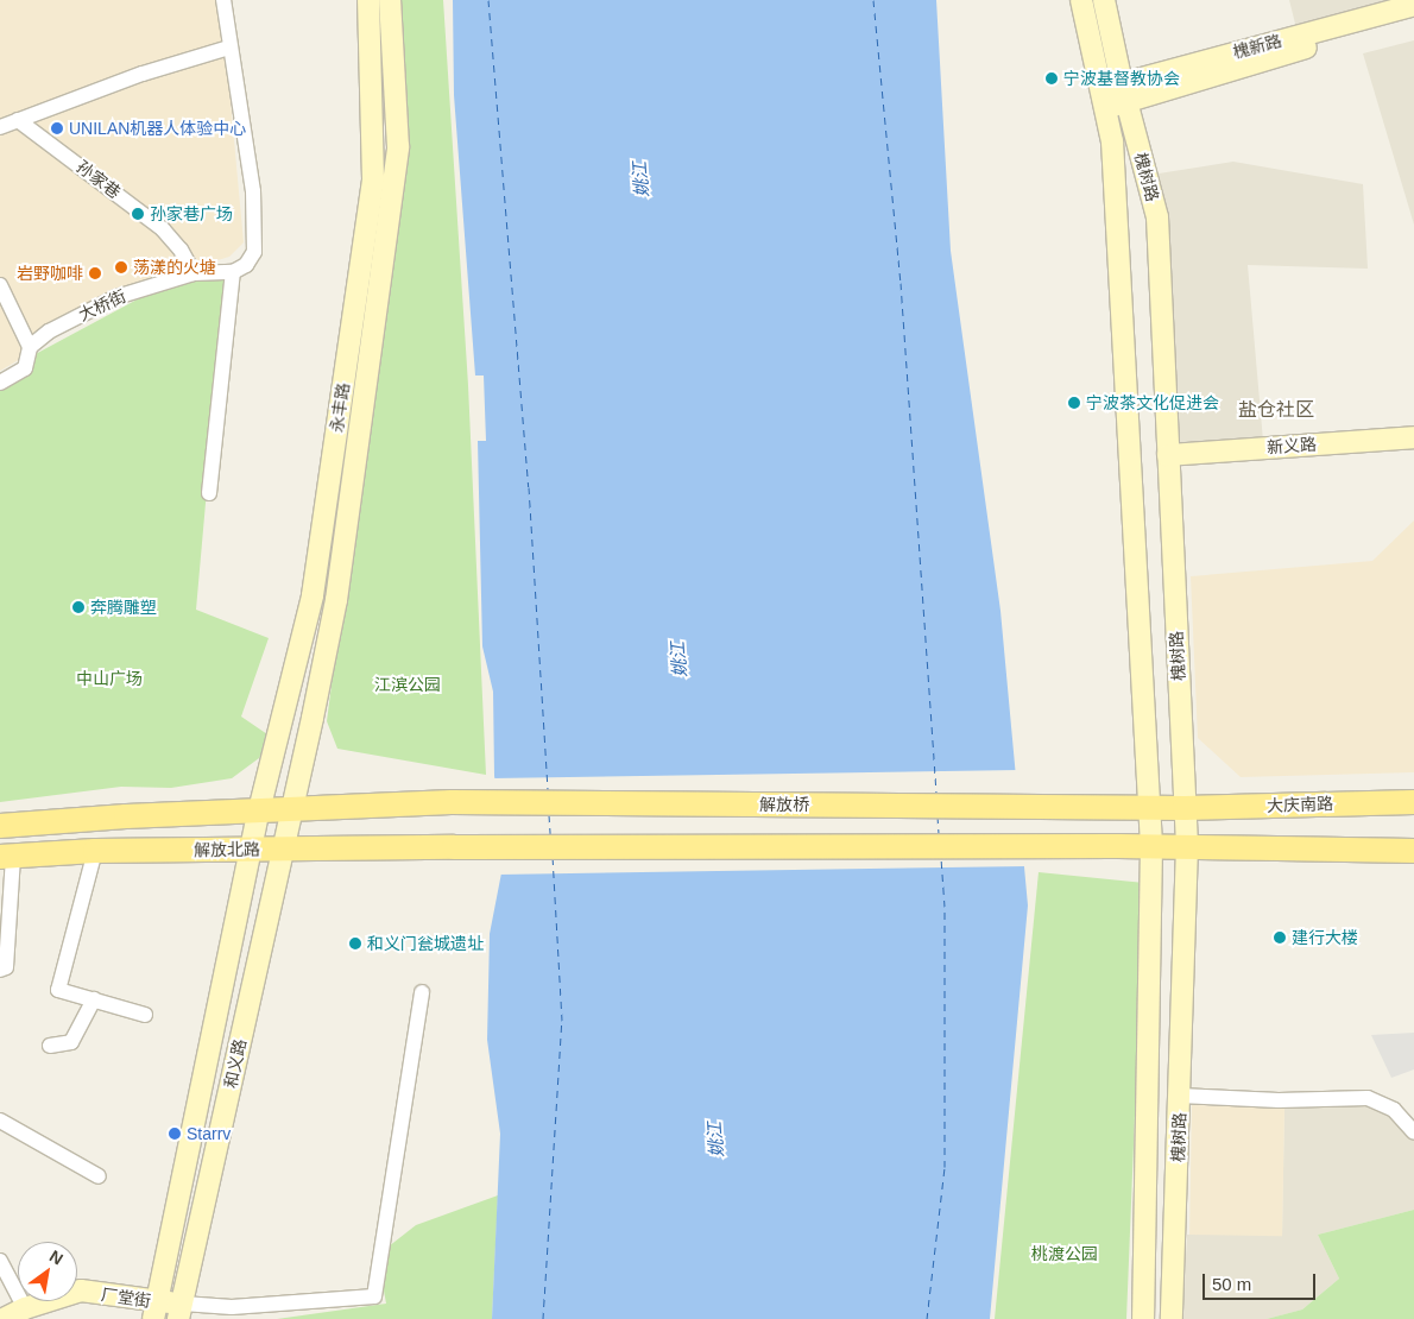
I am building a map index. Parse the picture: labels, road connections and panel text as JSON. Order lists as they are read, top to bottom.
{
  "streets": {
    "main road": [
      "槐新路",
      "槐树路",
      "永丰路",
      "新义路",
      "解放桥",
      "大庆南路",
      "解放北路",
      "和义路",
      "厂堂街"
    ],
    "street": ["孙家巷", "大桥街"]
  },
  "crossings": [
    ["槐新路", "槐树路"],
    ["槐树路", "新义路"],
    ["槐树路", "解放桥"],
    ["槐树路", "大庆南路"],
    ["槐树路", "解放北路"],
    ["孙家巷", "大桥街"],
    ["永丰路", "解放桥"],
    ["永丰路", "和义路"],
    ["解放桥", "大庆南路"],
    ["解放桥", "和义路"],
    ["解放北路", "和义路"],
    ["和义路", "厂堂街"]
  ],
  "districts": ["盐仓社区"],
  "water": ["姚江"],
  "parks": ["中山广场", "江滨公园", "桃渡公园"],
  "places": [
    "宁波基督教协会",
    "UNILAN机器人体验中心",
    "孙家巷广场",
    "荡漾的火塘",
    "岩野咖啡",
    "宁波茶文化促进会",
    "奔腾雕塑",
    "建行大楼",
    "和义门瓮城遗址",
    "Starrv"
  ],
  "scale_bar": "50 m",
  "north": "top right"
}
